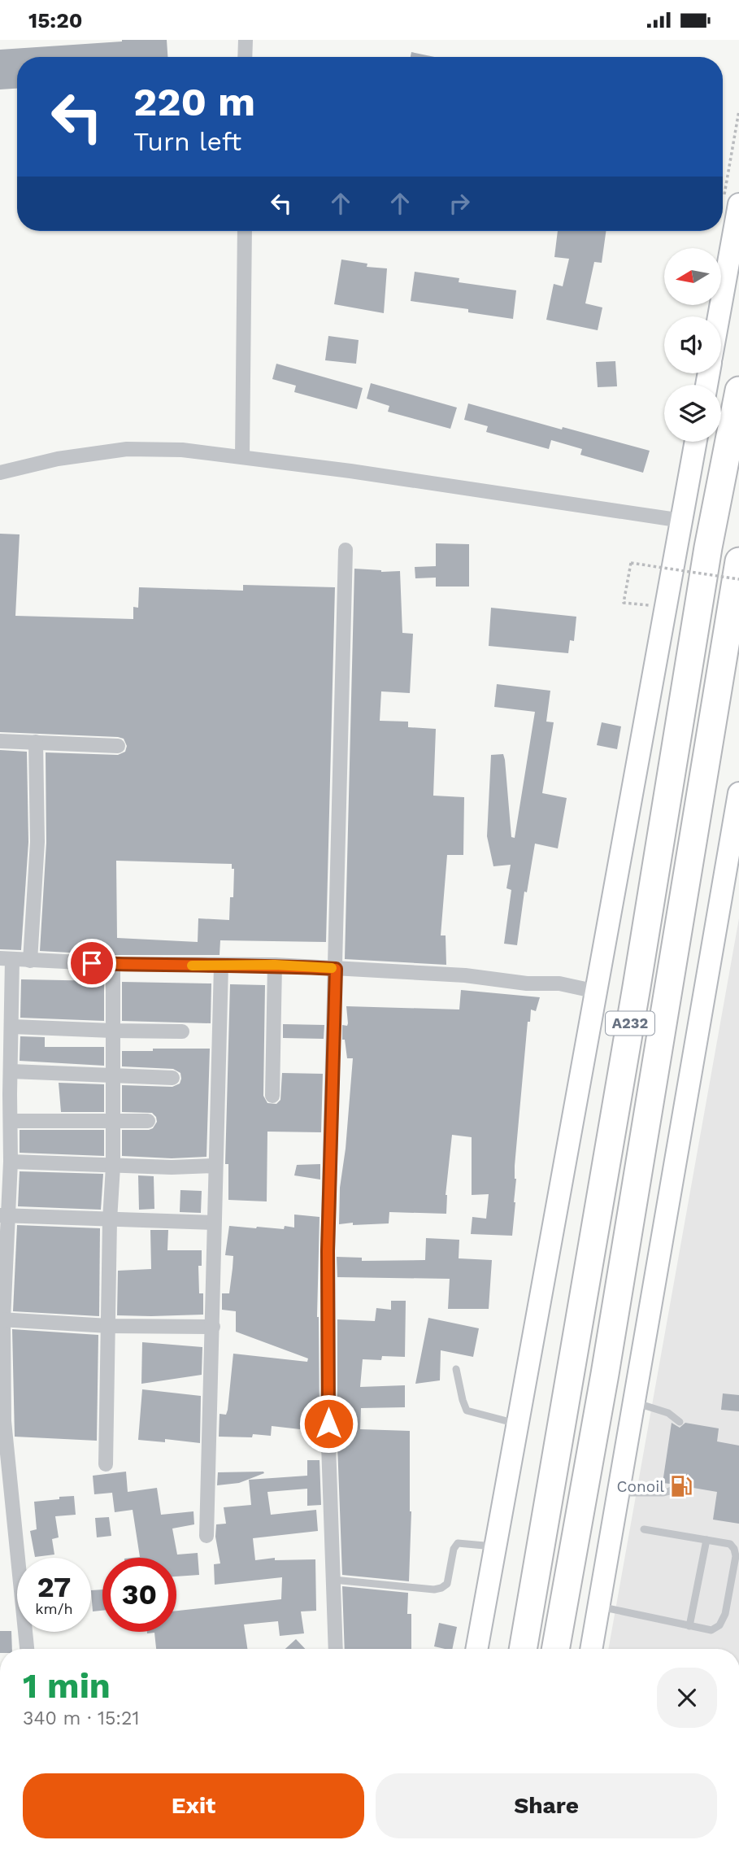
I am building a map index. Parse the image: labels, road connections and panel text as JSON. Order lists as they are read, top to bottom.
{
  "streets": {
    "highway": ["A232"]
  },
  "places": {
    "fuel station": ["Conoil"]
  },
  "north": "left",
  "page": {
    "status": "15:20",
    "turn": ["220 m", "Turn left"],
    "speed": "27 km/h",
    "limit": "30",
    "heading": ["1 min", "340 m · 15:21"],
    "buttons": ["Exit", "Share"]
  }
}
